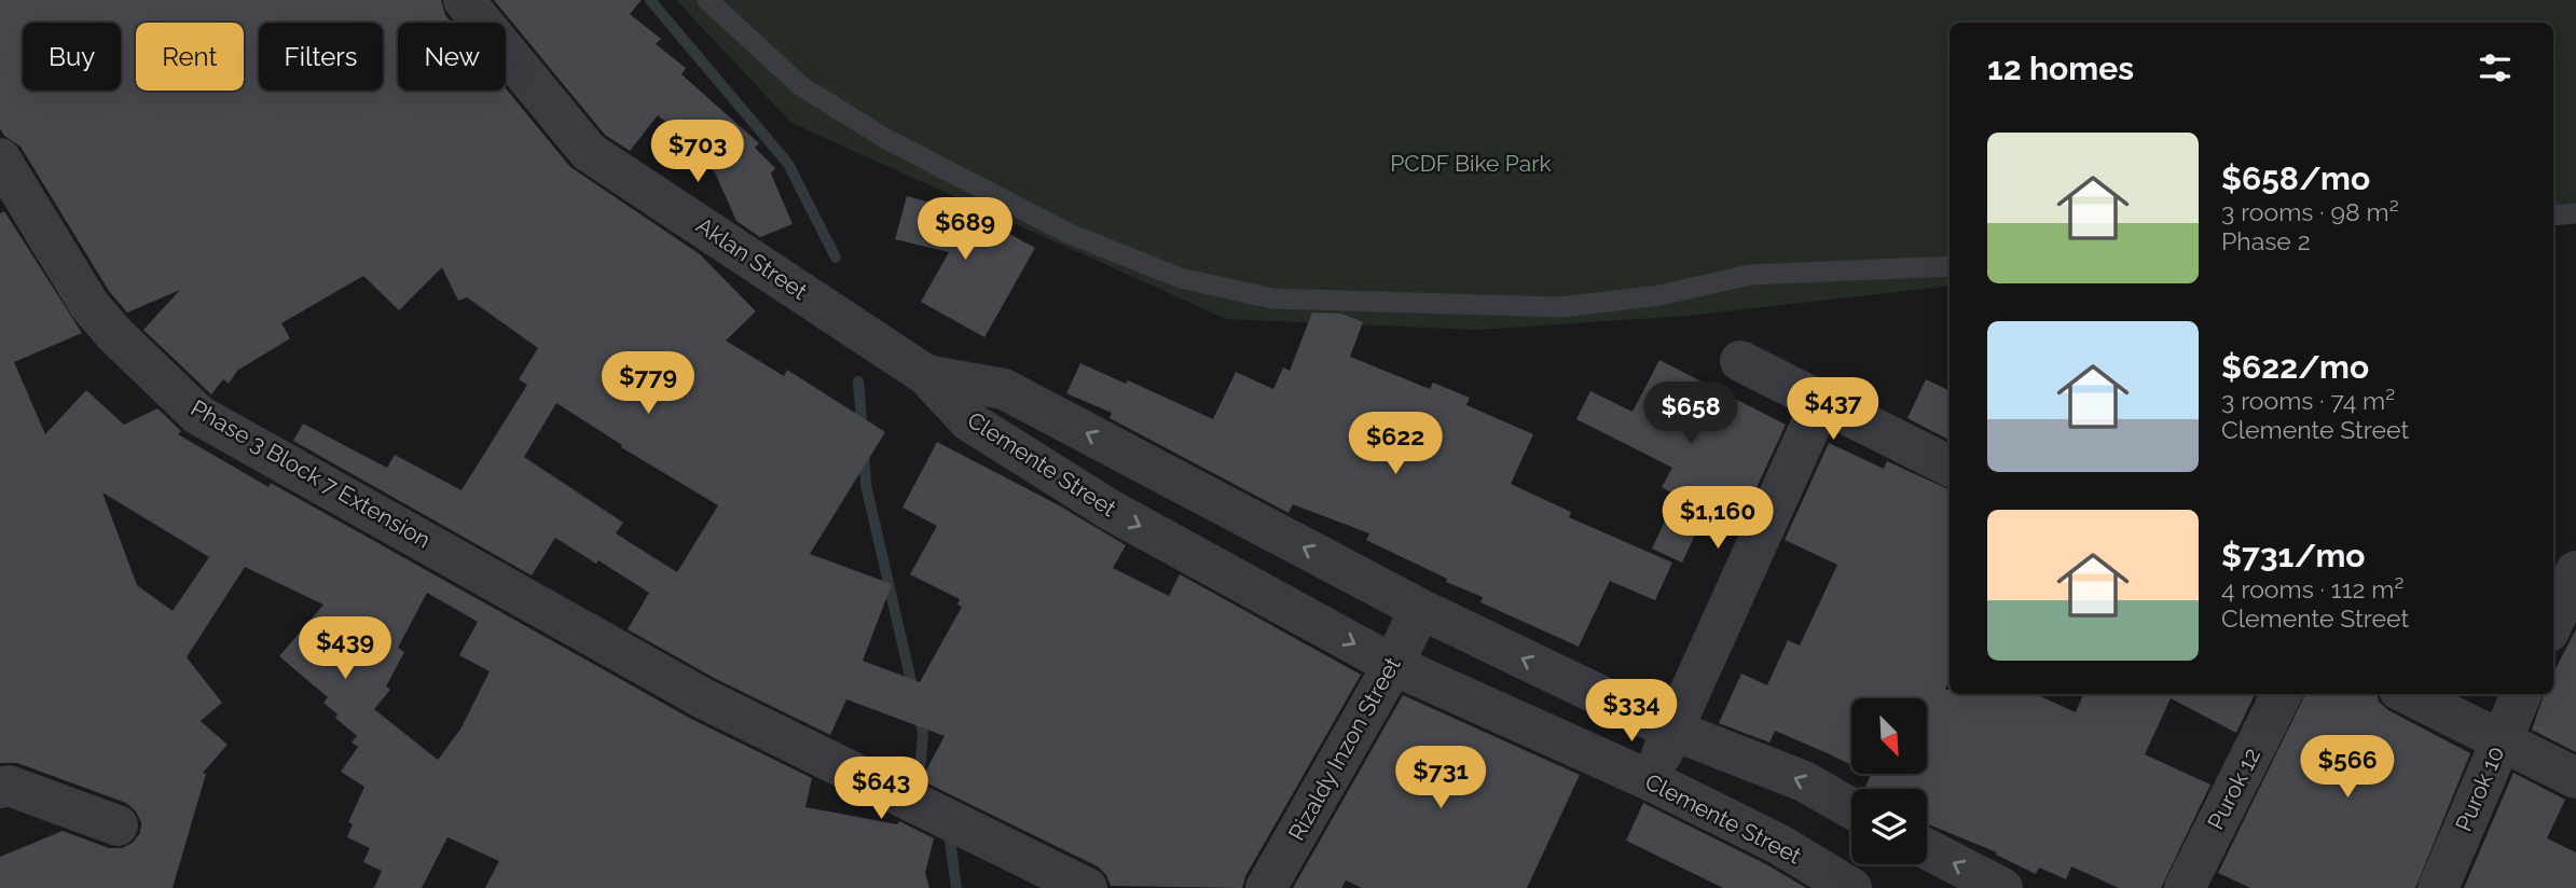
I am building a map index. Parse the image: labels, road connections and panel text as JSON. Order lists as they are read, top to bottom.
{
  "streets": {
    "street": [
      "Aklan Street",
      "Clemente Street",
      "Phase 3 Block 7 Extension",
      "Rizaldy Inzon Street",
      "Purok 12",
      "Purok 10"
    ]
  },
  "crossings": [
    ["Aklan Street", "Clemente Street"],
    ["Clemente Street", "Rizaldy Inzon Street"]
  ],
  "parks": ["PCDF Bike Park"],
  "north": "bottom right",
  "page": {
    "chip": [
      "Buy",
      "Rent",
      "Filters",
      "New"
    ],
    "heading": "12 homes",
    "list": [
      {
        "name": "$658/mo",
        "note": "3 rooms · 98 m² · Phase 2"
      },
      {
        "name": "$622/mo",
        "note": "3 rooms · 74 m² · Clemente Street"
      },
      {
        "name": "$731/mo",
        "note": "4 rooms · 112 m² · Clemente Street"
      }
    ],
    "price": [
      "$703",
      "$689",
      "$779",
      "$437",
      "$658",
      "$622",
      "$1,160",
      "$439",
      "$334",
      "$566",
      "$731",
      "$643"
    ]
  }
}
